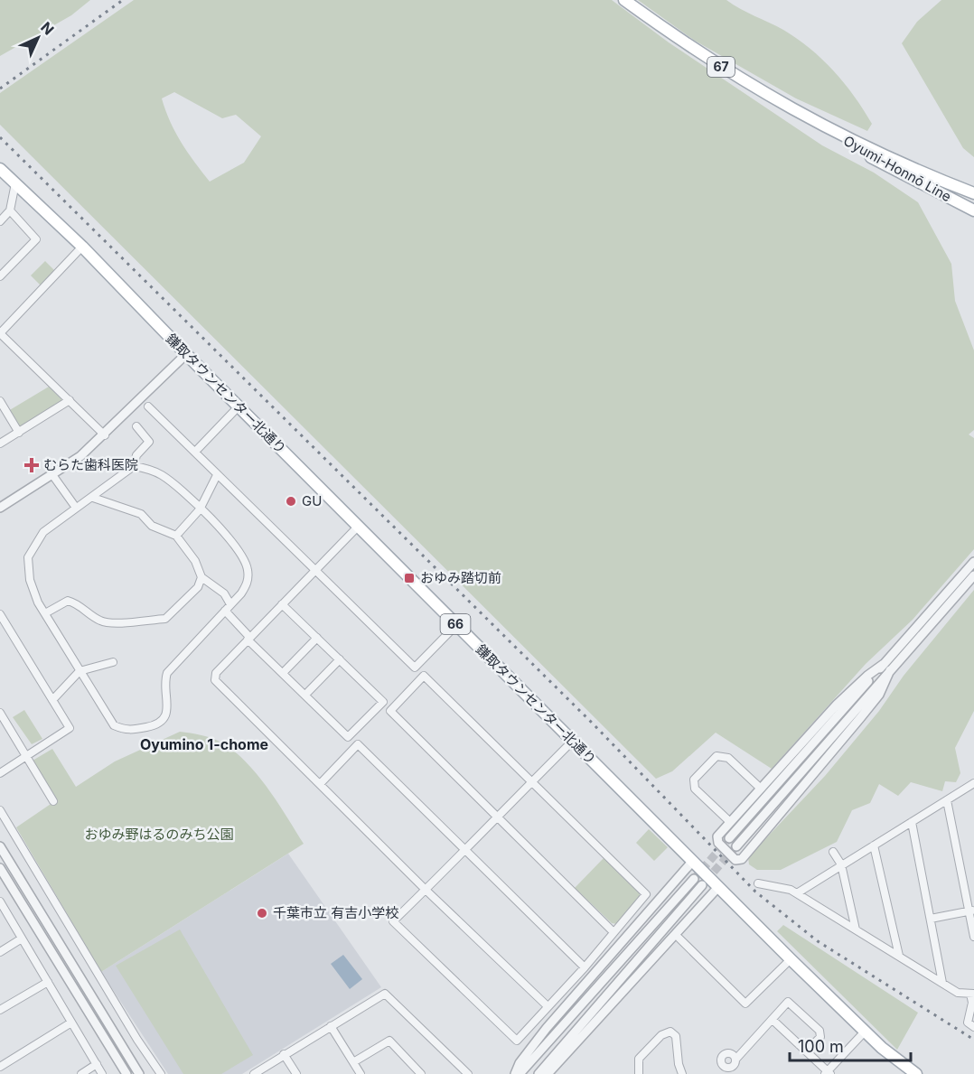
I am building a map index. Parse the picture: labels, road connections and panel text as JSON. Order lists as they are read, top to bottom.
{
  "streets": {
    "main road": [
      "67",
      "Oyumi-Honnō Line",
      "鎌取タウンセンター北通り",
      "66"
    ]
  },
  "districts": ["Oyumino 1-chome"],
  "parks": ["おゆみ野はるのみち公園"],
  "places": {
    "health": ["むらた歯科医院"],
    "other": ["GU", "千葉市立 有吉小学校"],
    "transit": ["おゆみ踏切前"]
  },
  "scale_bar": "100 m",
  "north": "top right"
}
